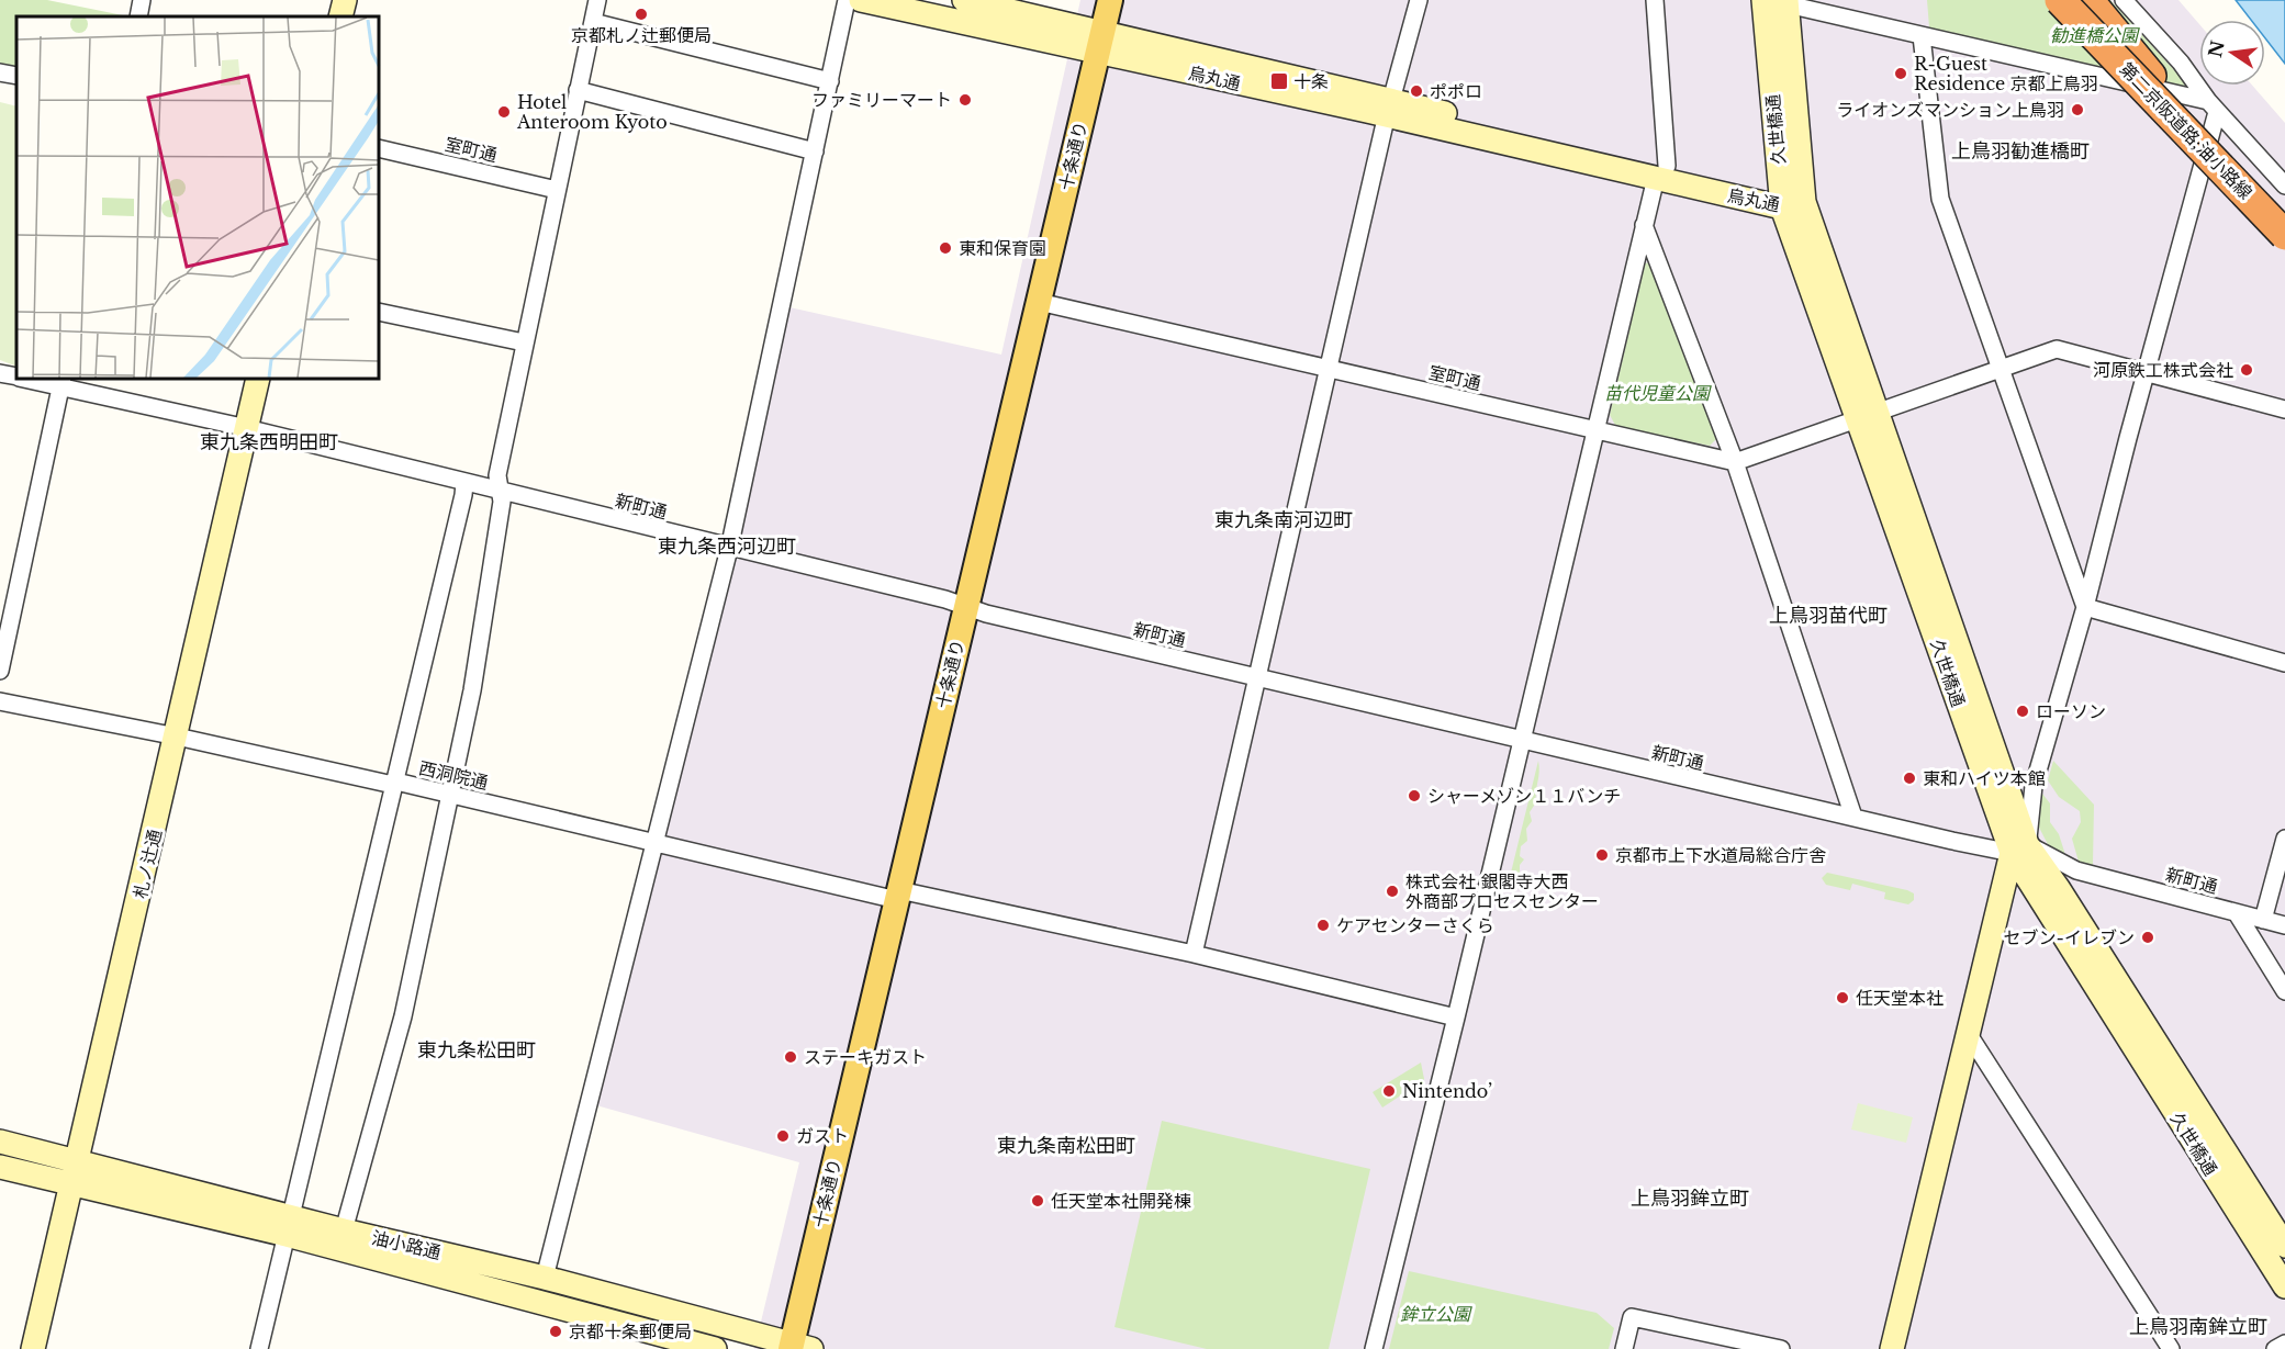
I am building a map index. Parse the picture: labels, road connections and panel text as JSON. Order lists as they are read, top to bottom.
{
  "streets": {
    "highway": ["第二京阪道路;油小路線"],
    "main road": ["十条通り"],
    "street": [
      "烏丸通",
      "久世橋通",
      "室町通",
      "新町通",
      "西洞院通",
      "札ノ辻通",
      "油小路通"
    ]
  },
  "crossings": [
    ["烏丸通", "久世橋通"],
    ["烏丸通", "十条通り"],
    ["久世橋通", "新町通"],
    ["室町通", "十条通り"],
    ["十条通り", "新町通"],
    ["十条通り", "西洞院通"],
    ["十条通り", "油小路通"],
    ["新町通", "札ノ辻通"],
    ["西洞院通", "札ノ辻通"],
    ["札ノ辻通", "油小路通"]
  ],
  "districts": [
    "上鳥羽勧進橋町",
    "東九条西明田町",
    "東九条南河辺町",
    "東九条西河辺町",
    "上鳥羽苗代町",
    "東九条松田町",
    "東九条南松田町",
    "上鳥羽鉾立町",
    "上鳥羽南鉾立町"
  ],
  "parks": ["勧進橋公園", "苗代児童公園", "鉾立公園"],
  "places": {
    "other": [
      "京都札ノ辻郵便局",
      "R-Guest Residence 京都上鳥羽",
      "ポポロ",
      "ファミリーマート",
      "ライオンズマンション上鳥羽",
      "Hotel Anteroom Kyoto",
      "東和保育園",
      "河原鉄工株式会社",
      "ローソン",
      "東和ハイツ本館",
      "シャーメゾン１１バンチ",
      "京都市上下水道局総合庁舎",
      "株式会社 銀閣寺大西 外商部プロセスセンター",
      "ケアセンターさくら",
      "セブン-イレブン",
      "任天堂本社",
      "ステーキガスト",
      "Nintendo’",
      "ガスト",
      "任天堂本社開発棟",
      "京都十条郵便局"
    ],
    "transit": ["十条"]
  },
  "north": "left"
}
